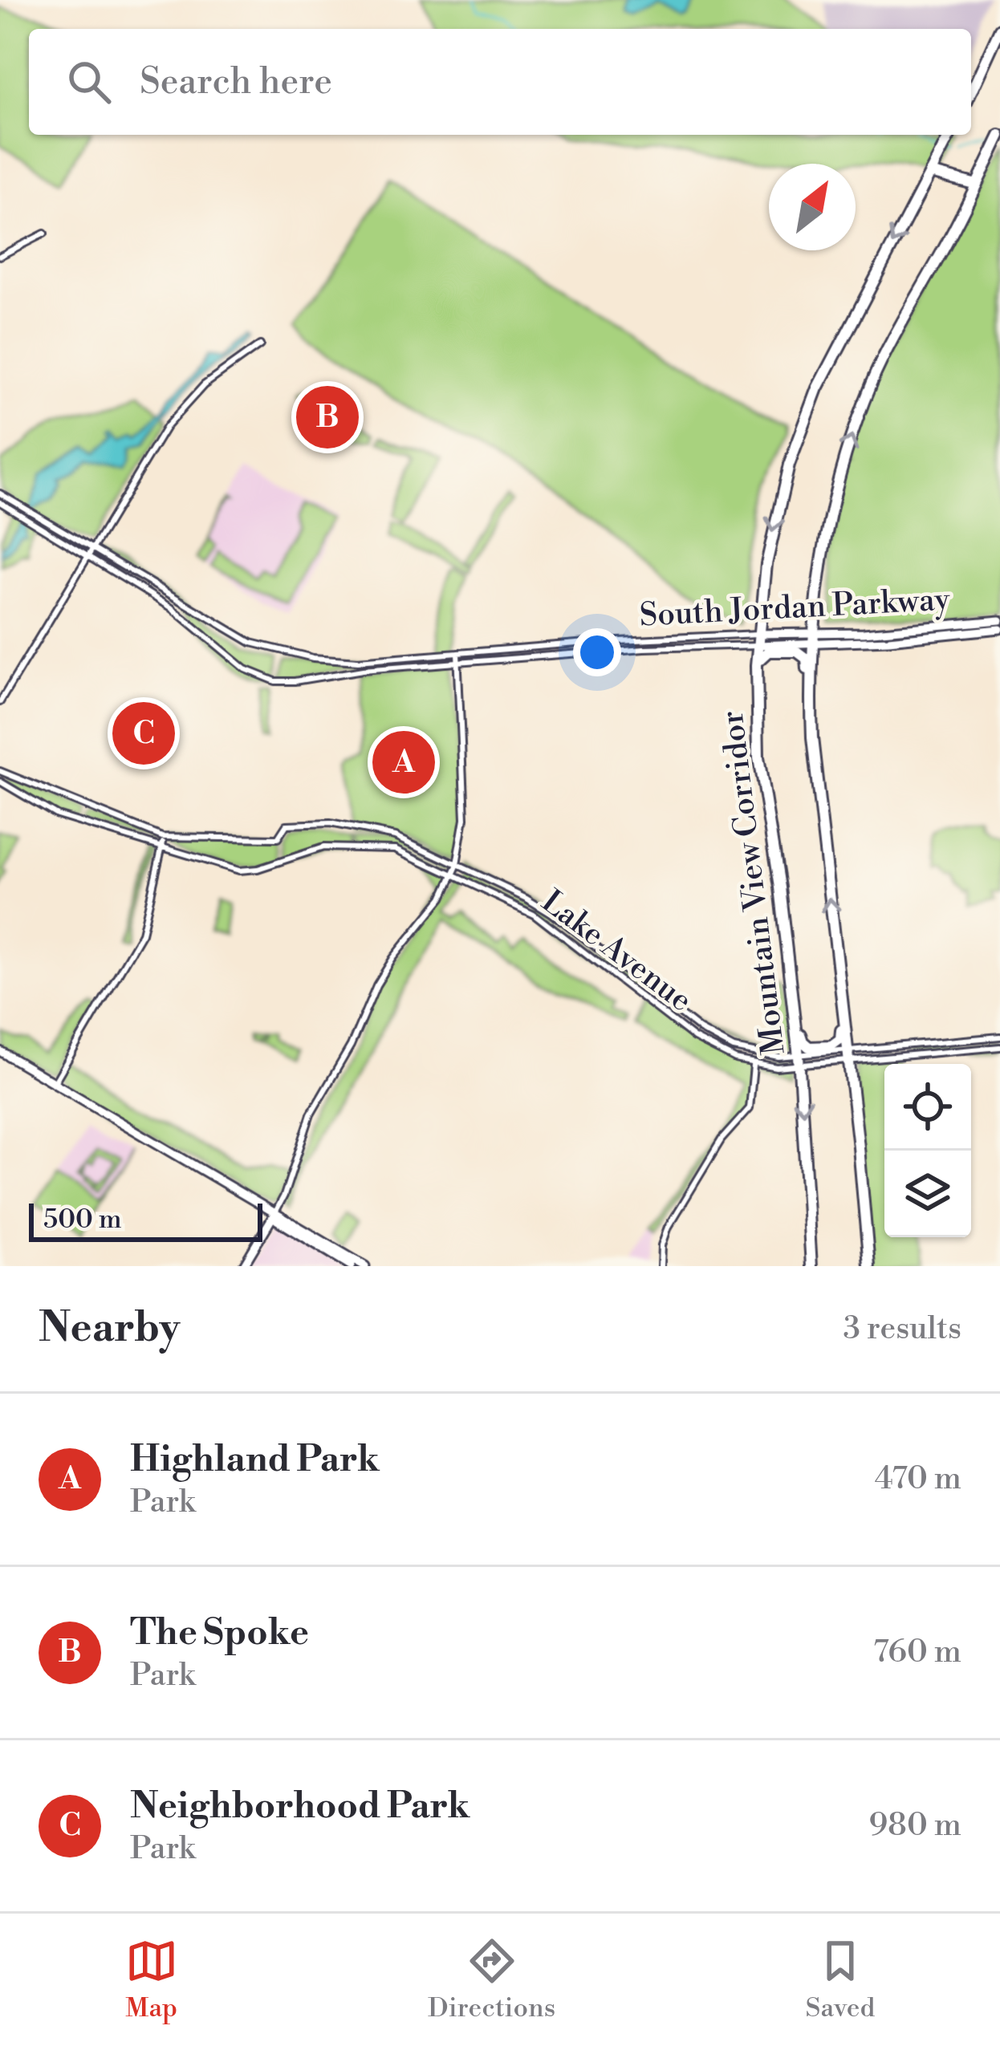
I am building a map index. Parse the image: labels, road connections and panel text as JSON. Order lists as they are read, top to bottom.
{
  "streets": {
    "highway": ["Mountain View Corridor"],
    "main road": ["South Jordan Parkway"],
    "street": ["Lake Avenue"]
  },
  "crossings": [
    ["South Jordan Parkway", "Mountain View Corridor"],
    ["Mountain View Corridor", "Lake Avenue"]
  ],
  "scale_bar": "500 m",
  "north": "top right",
  "page": {
    "search": "Search here",
    "pins": ["B", "C", "A"],
    "scale": "500 m",
    "heading": ["Nearby", "3 results"],
    "list": [
      {
        "mark": "A",
        "name": "Highland Park",
        "note": "Park",
        "value": "470 m"
      },
      {
        "mark": "B",
        "name": "The Spoke",
        "note": "Park",
        "value": "760 m"
      },
      {
        "mark": "C",
        "name": "Neighborhood Park",
        "note": "Park",
        "value": "980 m"
      }
    ],
    "nav": ["Map", "Directions", "Saved"]
  }
}
